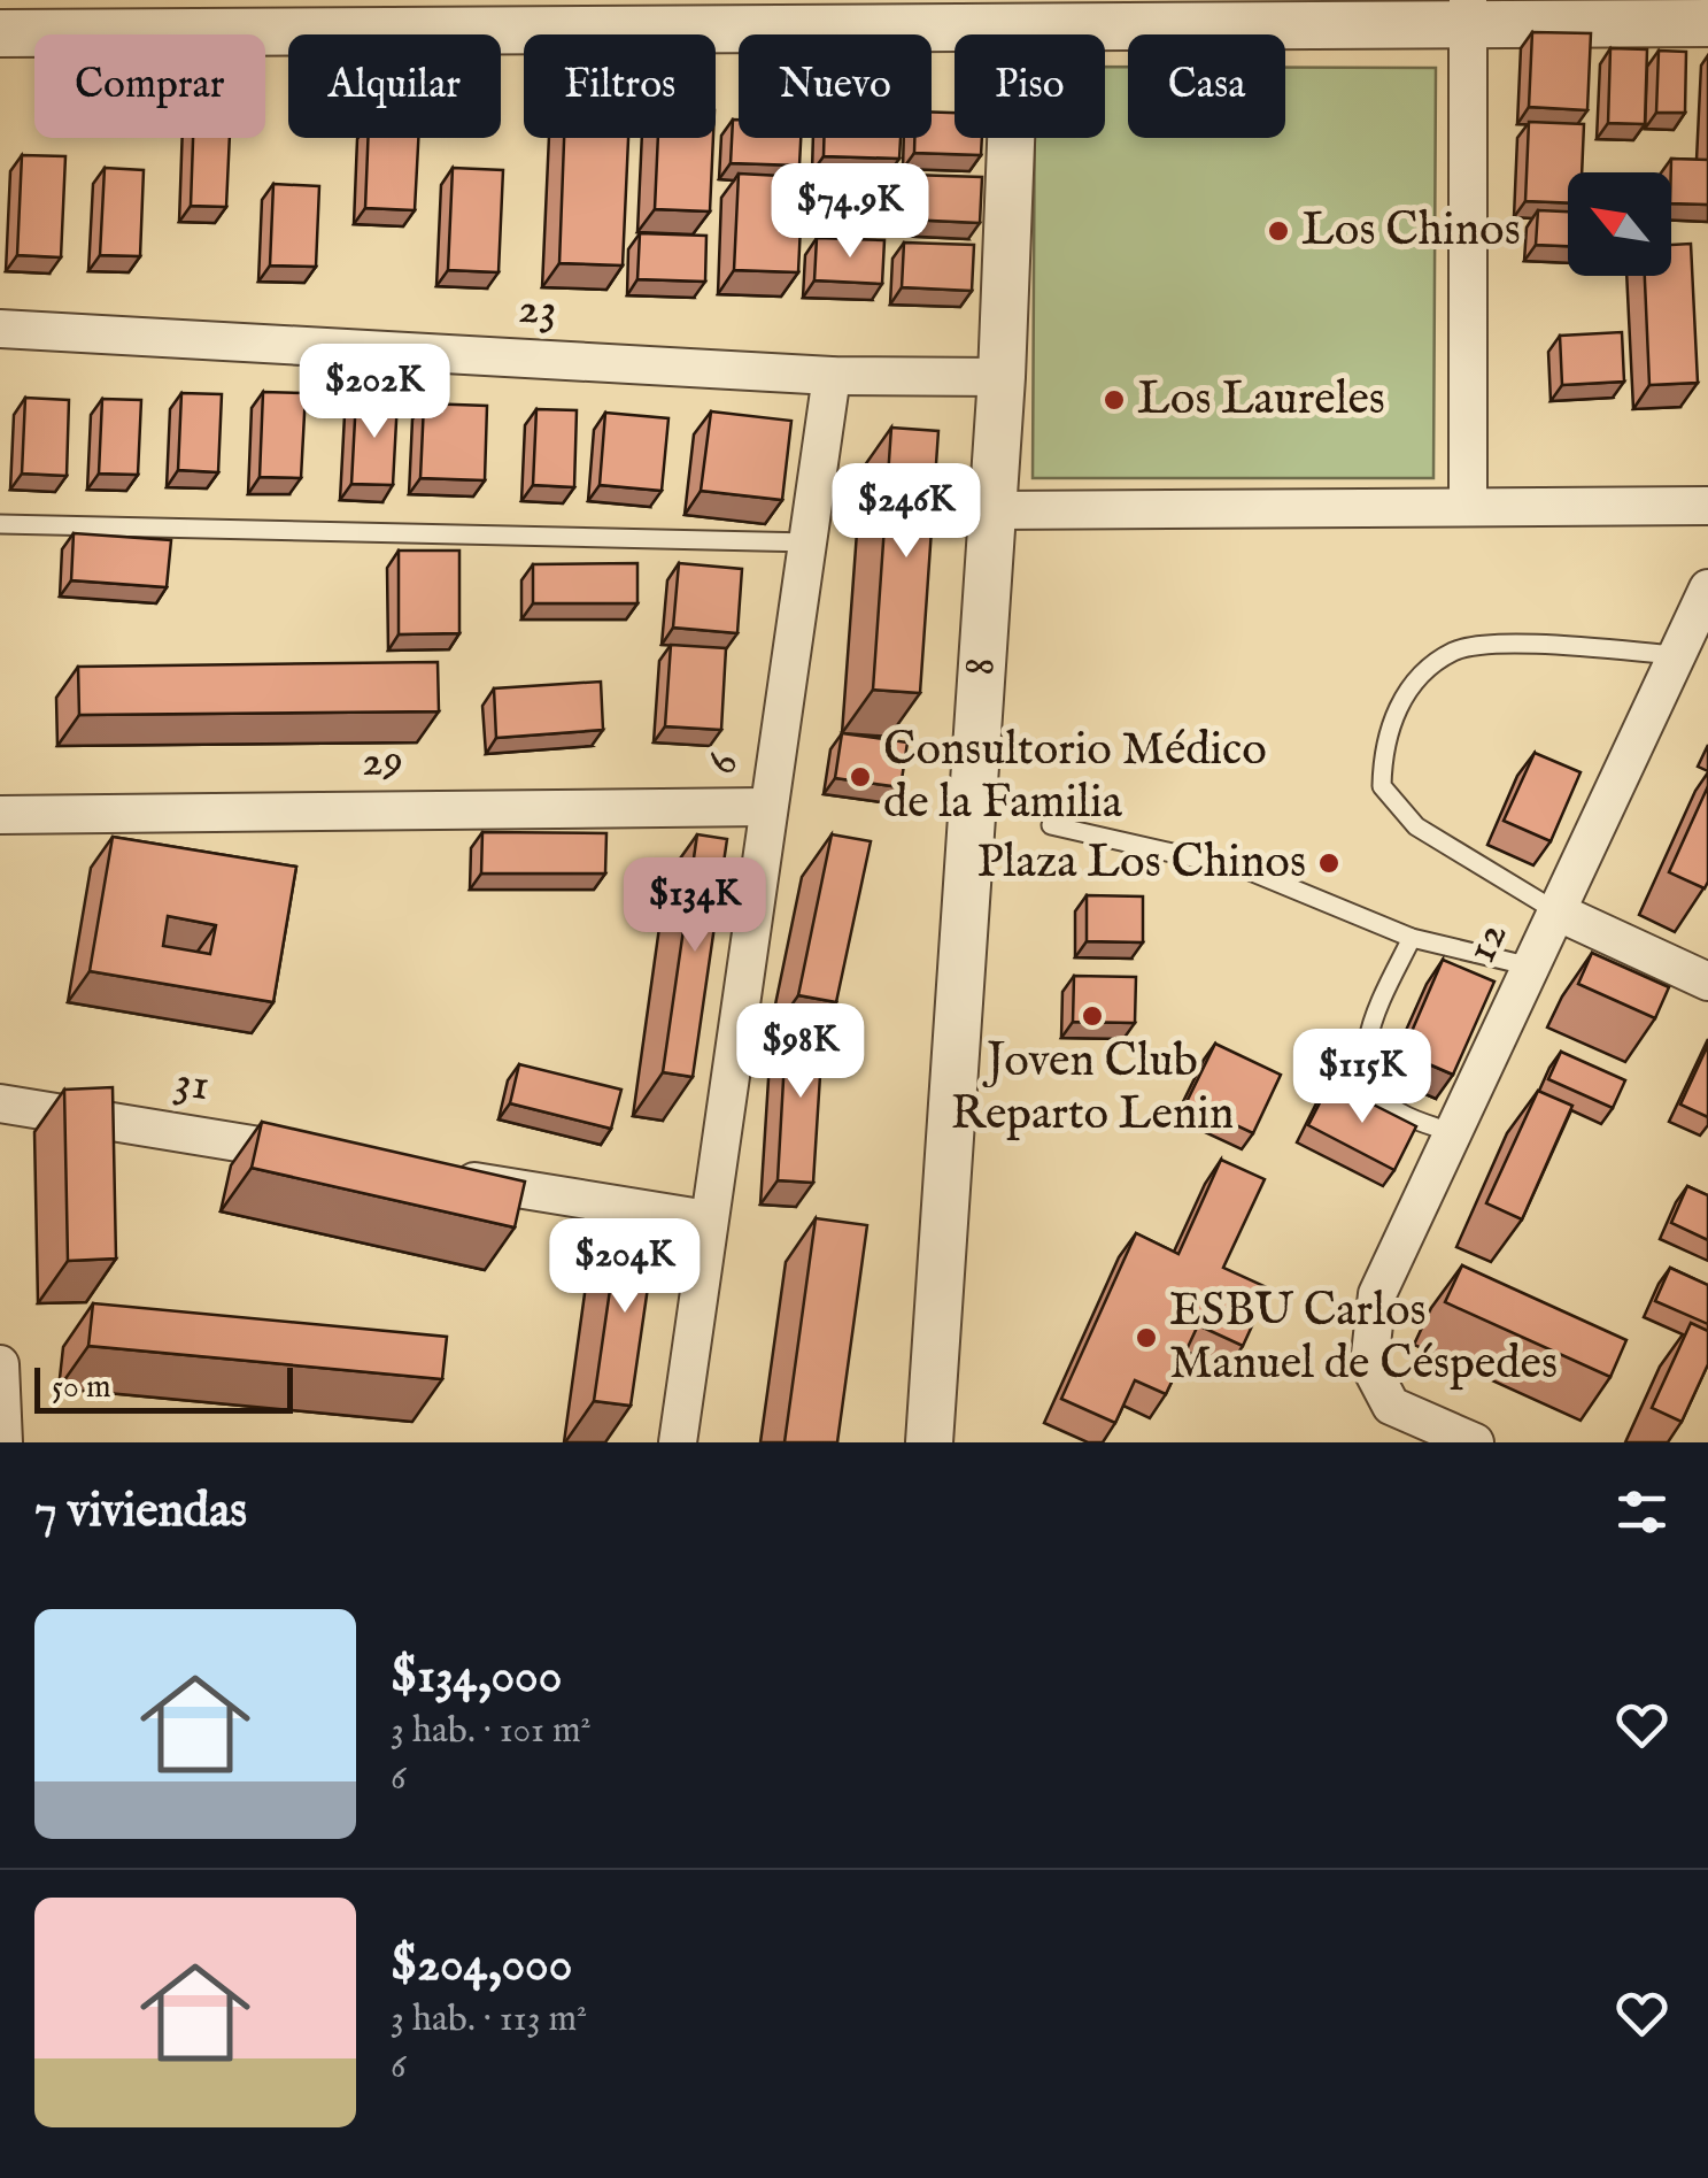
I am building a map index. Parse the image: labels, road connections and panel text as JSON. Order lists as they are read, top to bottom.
{
  "streets": {
    "street": [
      "23",
      "8",
      "29",
      "6",
      "12",
      "31"
    ]
  },
  "crossings": [
    ["23", "8"],
    ["23", "6"],
    ["29", "6"]
  ],
  "places": [
    "Los Chinos",
    "Los Laureles",
    "Consultorio Médico de la Familia",
    "Plaza Los Chinos",
    "Joven Club Reparto Lenin",
    "ESBU Carlos Manuel de Céspedes"
  ],
  "scale_bar": "50 m",
  "north": "top left",
  "page": {
    "chip": [
      "Comprar",
      "Alquilar",
      "Filtros",
      "Nuevo",
      "Piso",
      "Casa"
    ],
    "price": [
      "$74.9K",
      "$202K",
      "$246K",
      "$134K",
      "$98K",
      "$115K",
      "$204K"
    ],
    "scale": "50 m",
    "heading": "7 viviendas",
    "list": [
      {
        "name": "$134,000",
        "note": "3 hab. · 101 m² · 6"
      },
      {
        "name": "$204,000",
        "note": "3 hab. · 113 m² · 6"
      }
    ]
  }
}
